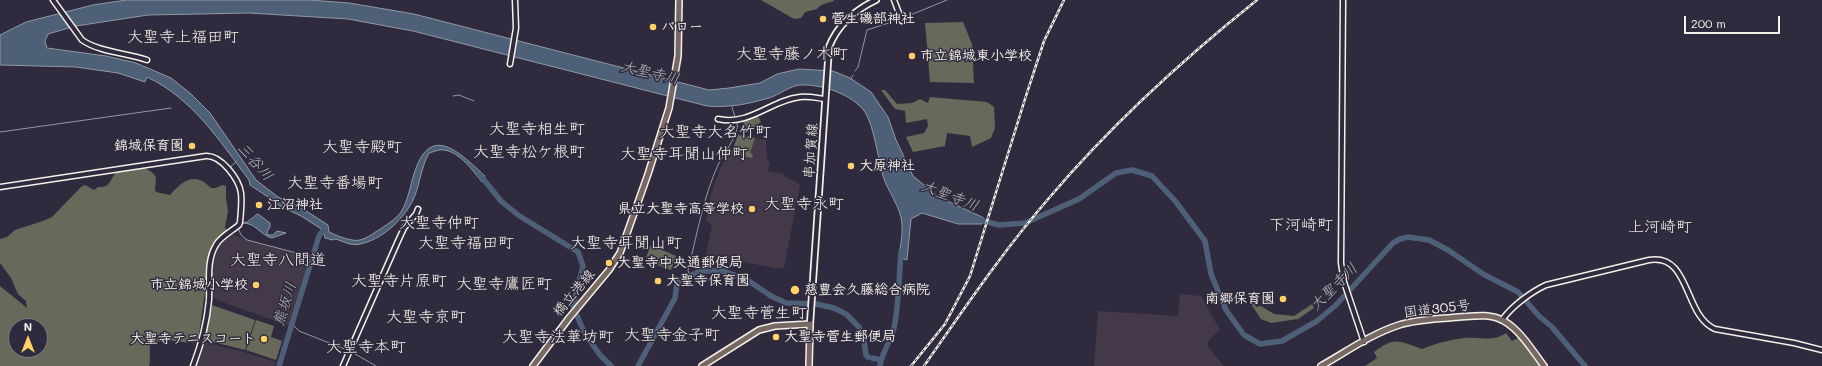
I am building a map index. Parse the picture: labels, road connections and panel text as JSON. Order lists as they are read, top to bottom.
{
  "streets": {
    "main road": ["串加賀線", "橋立港線", "国道305号"]
  },
  "districts": [
    "大聖寺上福田町",
    "大聖寺藤ノ木町",
    "大聖寺相生町",
    "大聖寺大名竹町",
    "大聖寺殿町",
    "大聖寺松ケ根町",
    "大聖寺耳聞山仲町",
    "大聖寺番場町",
    "大聖寺永町",
    "大聖寺仲町",
    "下河崎町",
    "上河崎町",
    "大聖寺福田町",
    "大聖寺耳聞山町",
    "大聖寺八間道",
    "大聖寺片原町",
    "大聖寺鷹匠町",
    "大聖寺菅生町",
    "大聖寺京町",
    "大聖寺金子町",
    "大聖寺法華坊町",
    "大聖寺本町"
  ],
  "water": ["大聖寺川", "三谷川", "熊坂川"],
  "places": [
    "菅生磯部神社",
    "バロー",
    "市立錦城東小学校",
    "錦城保育園",
    "大原神社",
    "江沼神社",
    "県立大聖寺高等学校",
    "大聖寺中央通郵便局",
    "大聖寺保育園",
    "市立錦城小学校",
    "慈豊会久藤総合病院",
    "南郷保育園",
    "大聖寺菅生郵便局",
    "大聖寺テニスコート"
  ],
  "scale_bar": "200 m",
  "north": "top"
}
